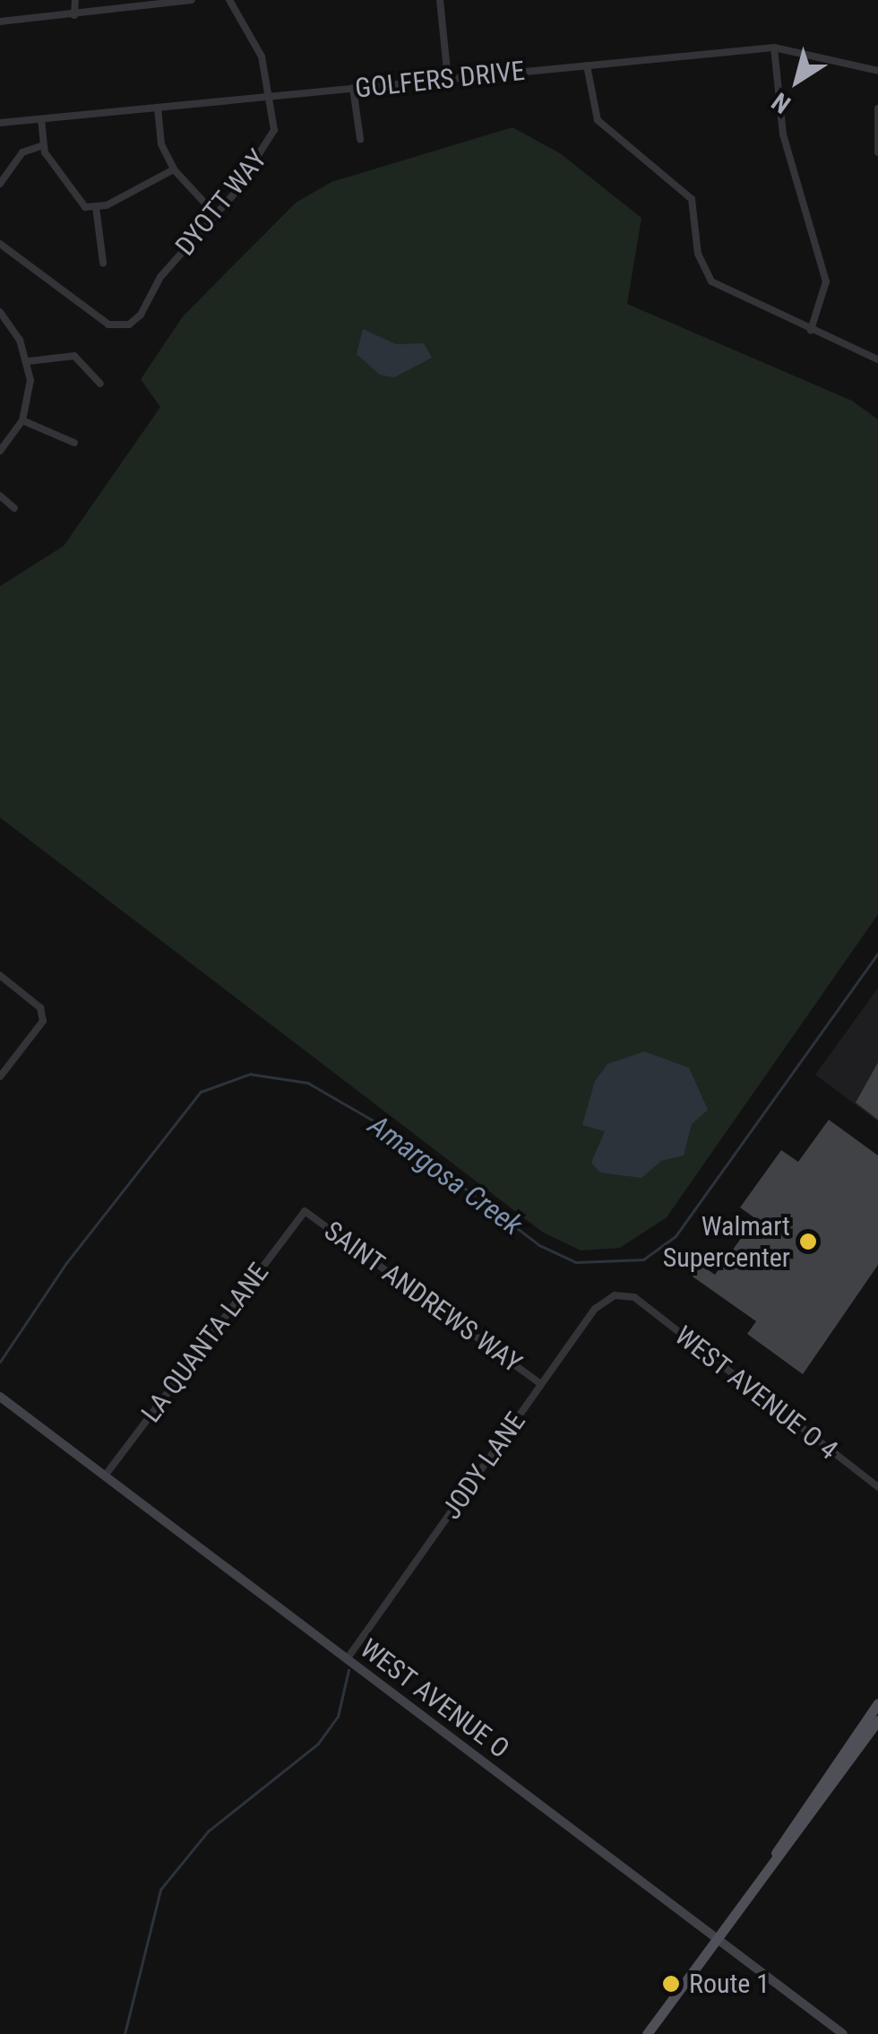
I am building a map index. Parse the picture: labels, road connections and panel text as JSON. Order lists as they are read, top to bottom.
{
  "streets": {
    "main road": ["WEST AVENUE O"],
    "street": [
      "GOLFERS DRIVE",
      "DYOTT WAY",
      "SAINT ANDREWS WAY",
      "LA QUANTA LANE",
      "WEST AVENUE O 4",
      "JODY LANE"
    ]
  },
  "crossings": [
    ["GOLFERS DRIVE", "DYOTT WAY"],
    ["SAINT ANDREWS WAY", "LA QUANTA LANE"],
    ["SAINT ANDREWS WAY", "JODY LANE"],
    ["LA QUANTA LANE", "WEST AVENUE O"],
    ["WEST AVENUE O 4", "JODY LANE"],
    ["JODY LANE", "WEST AVENUE O"]
  ],
  "water": ["Amargosa Creek"],
  "places": ["Walmart Supercenter", "Route 1"],
  "north": "bottom left"
}
